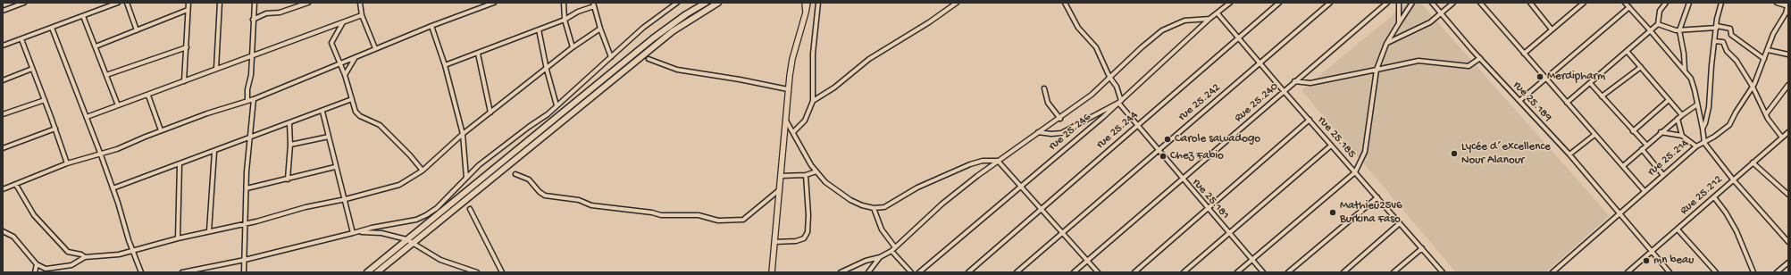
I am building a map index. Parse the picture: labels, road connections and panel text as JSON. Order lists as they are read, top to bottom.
{
  "streets": {
    "street": [
      "rue 25.189",
      "rue 25.242",
      "Rue 25.240",
      "rue 25.244",
      "rue 25.246",
      "rue 25.185",
      "rue 25.214",
      "Rue 25.212",
      "rue 25.181"
    ]
  },
  "crossings": [
    ["rue 25.189", "rue 25.214"],
    ["rue 25.189", "Rue 25.212"],
    ["rue 25.242", "rue 25.185"],
    ["rue 25.242", "rue 25.181"],
    ["Rue 25.240", "rue 25.185"],
    ["Rue 25.240", "rue 25.181"],
    ["rue 25.244", "rue 25.185"],
    ["rue 25.244", "rue 25.181"],
    ["rue 25.246", "rue 25.185"],
    ["rue 25.246", "rue 25.181"]
  ],
  "places": [
    "Merdipharm",
    "Carole sawadogo",
    "Lycée d´excellence Nour Alanour",
    "Chez Fabio",
    "Mathieu25v6 Burkina Faso",
    "mn beau"
  ]
}
